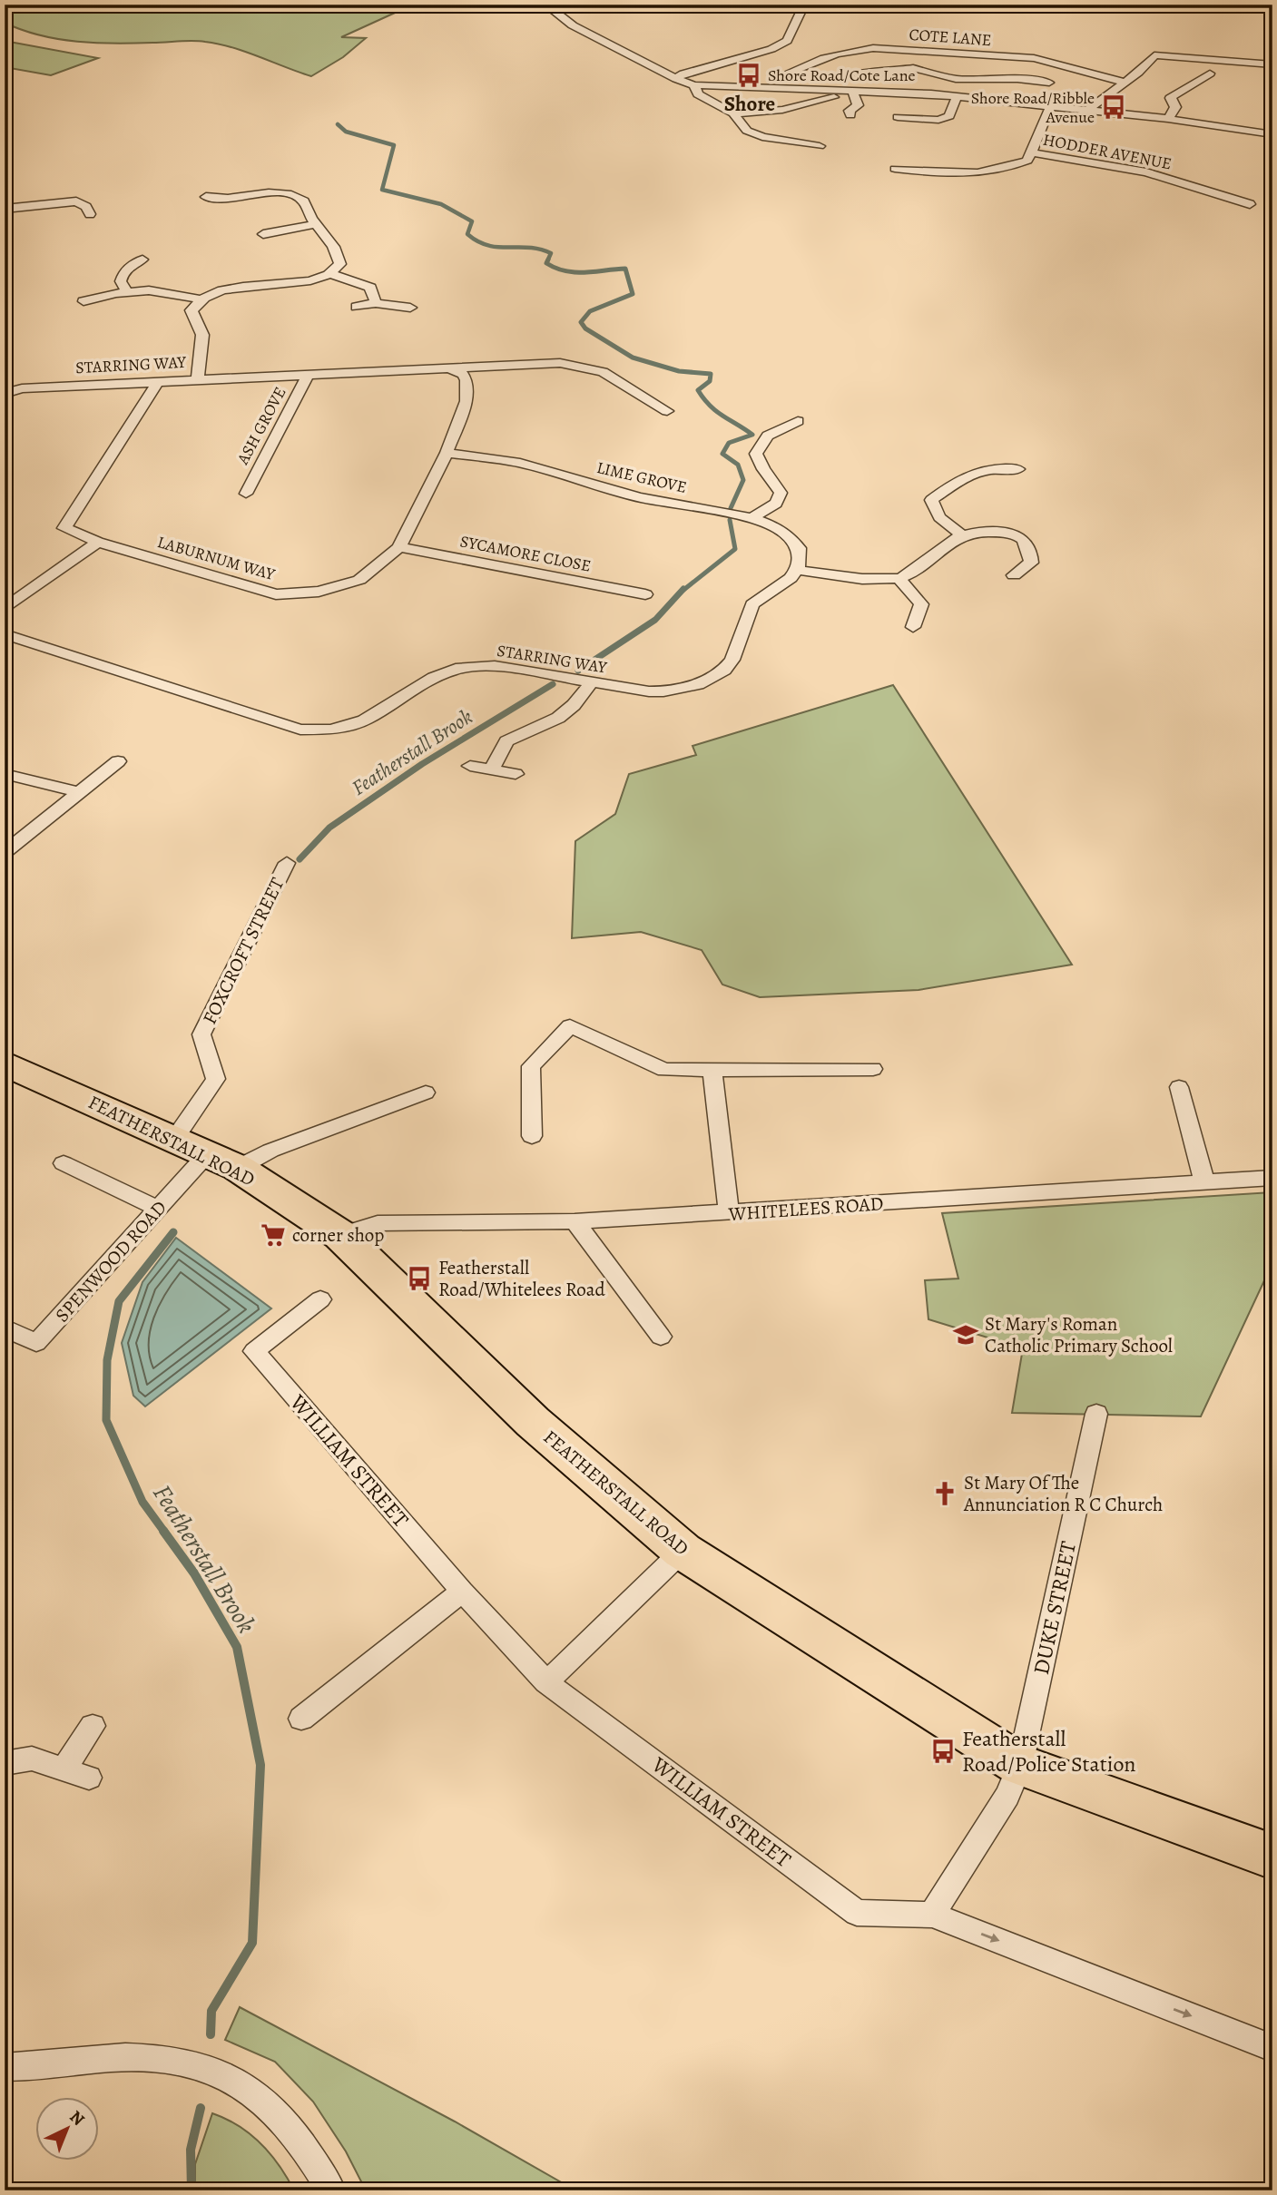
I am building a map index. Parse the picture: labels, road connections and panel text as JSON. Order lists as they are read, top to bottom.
{
  "streets": {
    "highway": ["FEATHERSTALL ROAD"],
    "street": [
      "COTE LANE",
      "HODDER AVENUE",
      "STARRING WAY",
      "ASH GROVE",
      "LIME GROVE",
      "SYCAMORE CLOSE",
      "LABURNUM WAY",
      "FOXCROFT STREET",
      "WHITELEES ROAD",
      "SPENWOOD ROAD",
      "WILLIAM STREET",
      "DUKE STREET"
    ]
  },
  "crossings": [
    ["STARRING WAY", "ASH GROVE"],
    ["STARRING WAY", "LIME GROVE"],
    ["STARRING WAY", "LABURNUM WAY"],
    ["LIME GROVE", "LABURNUM WAY"],
    ["SYCAMORE CLOSE", "LABURNUM WAY"],
    ["FOXCROFT STREET", "FEATHERSTALL ROAD"],
    ["FOXCROFT STREET", "SPENWOOD ROAD"],
    ["FEATHERSTALL ROAD", "WHITELEES ROAD"],
    ["FEATHERSTALL ROAD", "SPENWOOD ROAD"],
    ["FEATHERSTALL ROAD", "DUKE STREET"],
    ["WILLIAM STREET", "DUKE STREET"]
  ],
  "districts": ["Shore"],
  "water": ["Featherstall Brook"],
  "places": {
    "bus stop": [
      "Shore Road/Cote Lane",
      "Shore Road/Ribble Avenue",
      "Featherstall Road/Whitelees Road",
      "Featherstall Road/Police Station"
    ],
    "supermarket": ["corner shop"],
    "school or university": ["St Mary's Roman Catholic Primary School"],
    "church": ["St Mary Of The Annunciation R C Church"]
  },
  "north": "top right"
}
